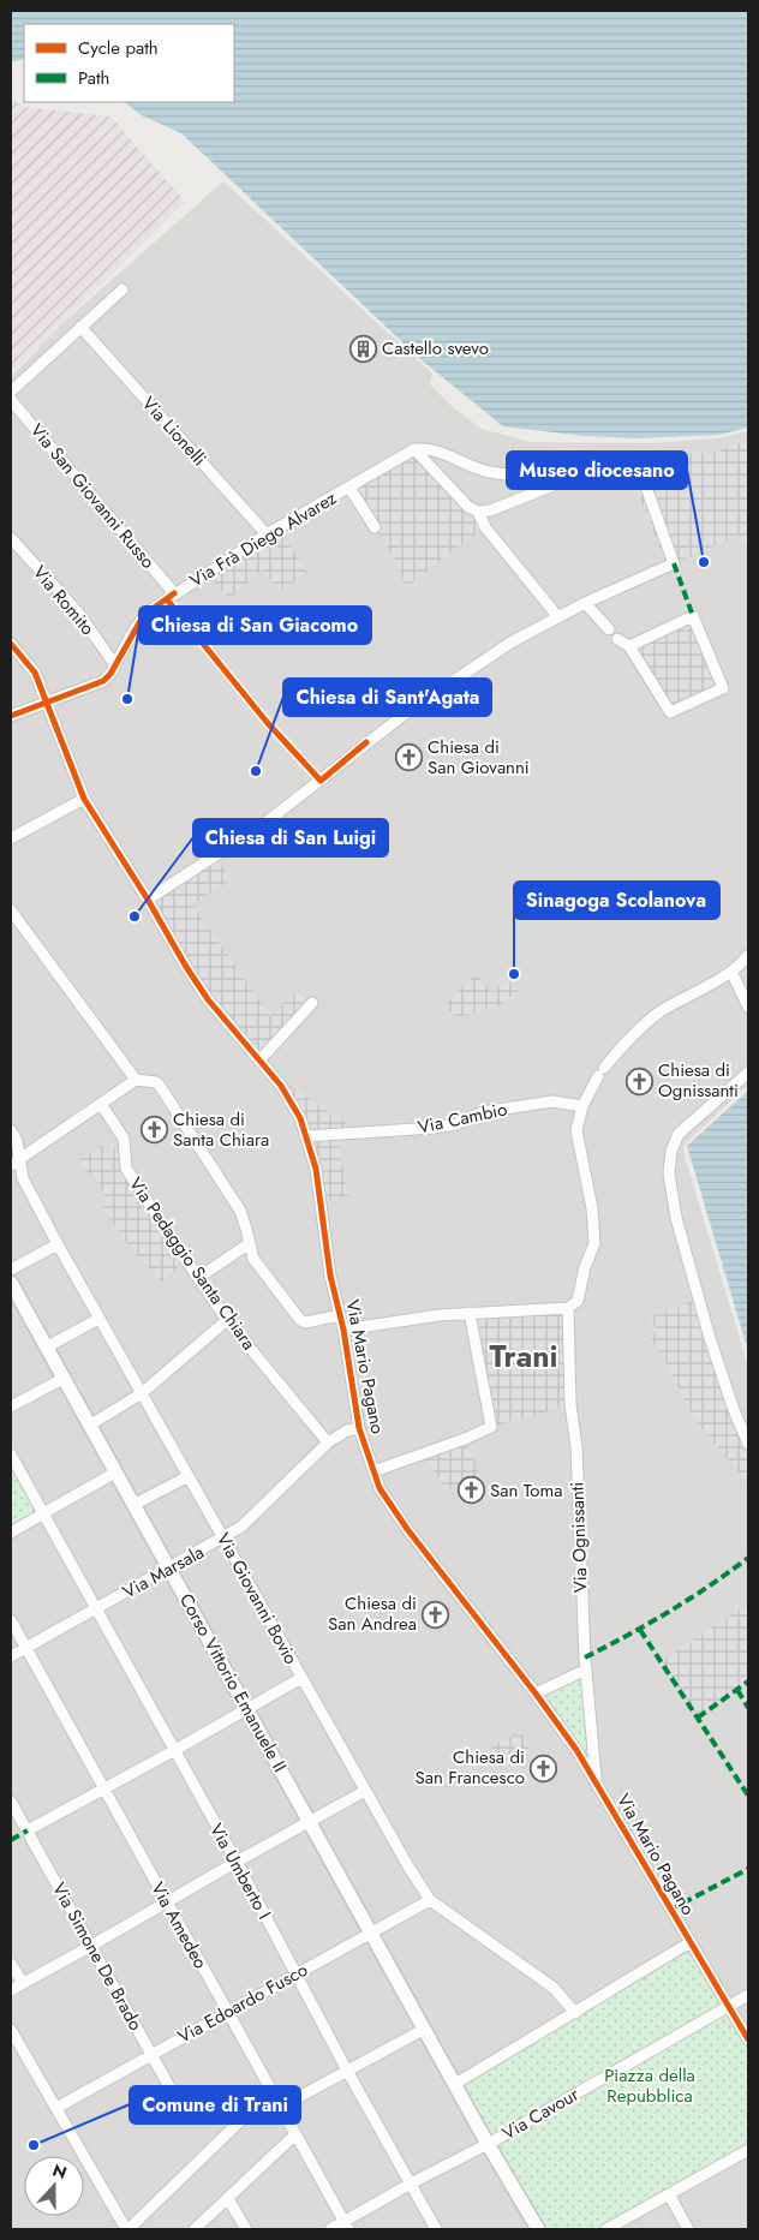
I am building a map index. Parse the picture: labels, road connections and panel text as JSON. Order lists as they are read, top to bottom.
{
  "streets": {
    "street": [
      "Via Lionelli",
      "Via San Giovanni Russo",
      "Via Frà Diego Alvarez",
      "Via Romito",
      "Via Cambio",
      "Via Pedaggio Santa Chiara",
      "Via Mario Pagano",
      "Via Ognissanti",
      "Via Marsala",
      "Via Giovanni Bovio",
      "Corso Vittorio Emanuele II",
      "Via Umberto I",
      "Via Amedeo",
      "Via Simone De Brado",
      "Via Edoardo Fusco",
      "Via Cavour"
    ]
  },
  "crossings": [
    ["Via Lionelli", "Via Frà Diego Alvarez"],
    ["Via San Giovanni Russo", "Via Frà Diego Alvarez"],
    ["Via Frà Diego Alvarez", "Via Romito"],
    ["Via Cambio", "Via Mario Pagano"],
    ["Via Pedaggio Santa Chiara", "Via Marsala"],
    ["Via Mario Pagano", "Via Ognissanti"],
    ["Via Mario Pagano", "Via Marsala"],
    ["Via Marsala", "Via Giovanni Bovio"],
    ["Via Marsala", "Corso Vittorio Emanuele II"],
    ["Via Marsala", "Via Umberto I"],
    ["Via Marsala", "Via Amedeo"],
    ["Via Giovanni Bovio", "Via Edoardo Fusco"],
    ["Corso Vittorio Emanuele II", "Via Edoardo Fusco"],
    ["Via Umberto I", "Via Edoardo Fusco"],
    ["Via Umberto I", "Via Cavour"],
    ["Via Amedeo", "Via Edoardo Fusco"],
    ["Via Amedeo", "Via Cavour"],
    ["Via Simone De Brado", "Via Edoardo Fusco"]
  ],
  "districts": ["Trani"],
  "parks": ["Piazza della Repubblica"],
  "places": {
    "building": ["Castello svevo"],
    "other": [
      "Museo diocesano",
      "Chiesa di San Giacomo",
      "Chiesa di Sant'Agata",
      "Chiesa di San Luigi",
      "Sinagoga Scolanova",
      "Comune di Trani"
    ],
    "church": [
      "Chiesa di San Giovanni",
      "Chiesa di Ognissanti",
      "Chiesa di Santa Chiara",
      "San Toma",
      "Chiesa di San Andrea",
      "Chiesa di San Francesco"
    ]
  },
  "legend": ["Cycle path", "Path"],
  "north": "top"
}
